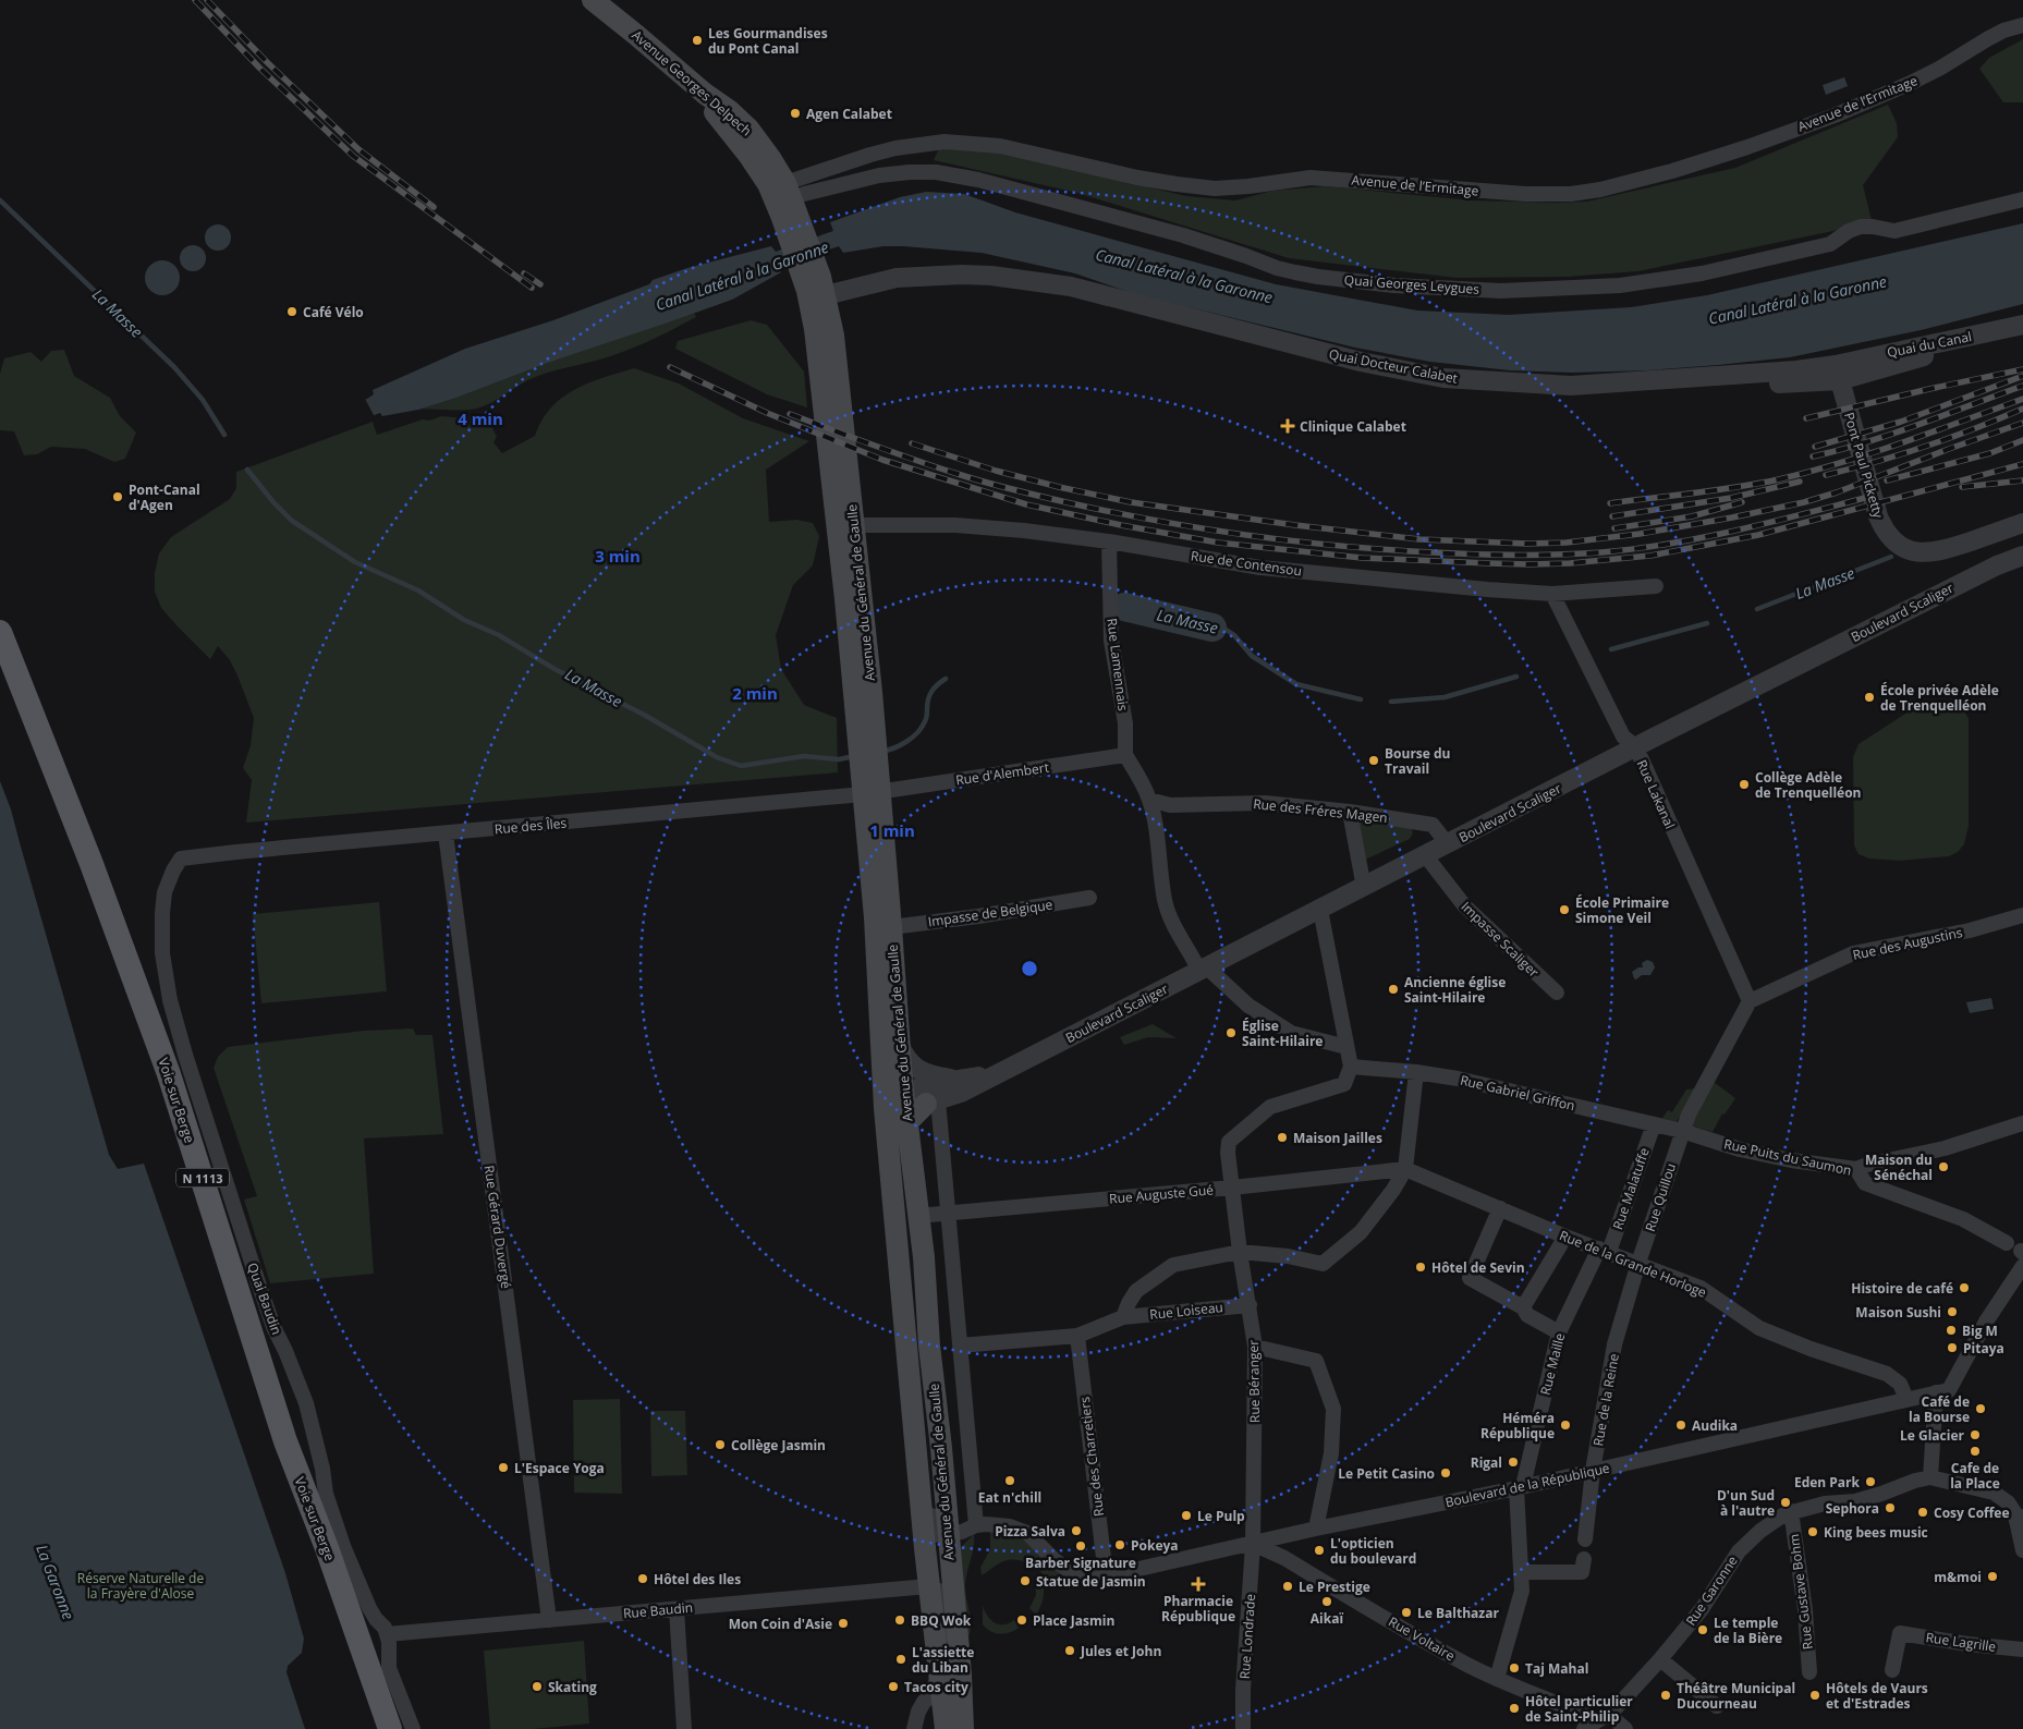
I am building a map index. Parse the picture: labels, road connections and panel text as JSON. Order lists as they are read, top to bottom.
{
  "streets": {
    "main road": [
      "Avenue Georges Delpech",
      "Avenue du Général de Gaulle",
      "Voie sur Berge",
      "N 1113"
    ],
    "street": [
      "Avenue de l’Ermitage",
      "Quai Georges Leygues",
      "Quai du Canal",
      "Quai Docteur Calabet",
      "Pont Paul Picketty",
      "Rue de Contensou",
      "Boulevard Scaliger",
      "Rue Lamennais",
      "Rue d'Alembert",
      "Rue Lakanal",
      "Rue des Fréres Magen",
      "Rue des Îles",
      "Impasse de Belgique",
      "Impasse Scaliger",
      "Rue des Augustins",
      "Rue Gabriel Griffon",
      "Rue Puits du Saumon",
      "Rue Malatuffe",
      "Rue Auguste Gué",
      "Rue Quillou",
      "Rue Gérard Duvergé",
      "Rue de la Grande Horloge",
      "Quai Baudin",
      "Rue Loiseau",
      "Rue Maille",
      "Rue Béranger",
      "Rue de la Reine",
      "Rue des Charretiers",
      "Boulevard de la République",
      "Rue Garonne",
      "Rue Gustave Bohm",
      "Rue Baudin",
      "Rue Londrade",
      "Rue Voltaire",
      "Rue Lagrille"
    ]
  },
  "crossings": [
    ["Avenue Georges Delpech", "Avenue de l’Ermitage"],
    ["Avenue Georges Delpech", "Quai Georges Leygues"],
    ["Avenue Georges Delpech", "Avenue du Général de Gaulle"],
    ["Quai Georges Leygues", "Avenue du Général de Gaulle"],
    ["Quai du Canal", "Quai Docteur Calabet"],
    ["Quai du Canal", "Pont Paul Picketty"],
    ["Quai Docteur Calabet", "Pont Paul Picketty"],
    ["Quai Docteur Calabet", "Avenue du Général de Gaulle"],
    ["Rue de Contensou", "Avenue du Général de Gaulle"],
    ["Rue de Contensou", "Rue Lamennais"],
    ["Rue de Contensou", "Rue Lakanal"],
    ["Avenue du Général de Gaulle", "Boulevard Scaliger"],
    ["Avenue du Général de Gaulle", "Rue d'Alembert"],
    ["Avenue du Général de Gaulle", "Rue des Îles"],
    ["Avenue du Général de Gaulle", "Impasse de Belgique"],
    ["Avenue du Général de Gaulle", "Rue Auguste Gué"],
    ["Avenue du Général de Gaulle", "Rue Baudin"],
    ["Boulevard Scaliger", "Rue Lakanal"],
    ["Boulevard Scaliger", "Rue des Fréres Magen"],
    ["Boulevard Scaliger", "Impasse Scaliger"],
    ["Rue Lamennais", "Rue d'Alembert"],
    ["Rue d'Alembert", "Rue des Îles"],
    ["Rue Lakanal", "Rue des Augustins"],
    ["Rue des Îles", "Rue Gérard Duvergé"],
    ["Rue des Îles", "Quai Baudin"],
    ["Rue Gabriel Griffon", "Rue Puits du Saumon"],
    ["Rue Gabriel Griffon", "Rue Malatuffe"],
    ["Rue Gabriel Griffon", "Rue Quillou"],
    ["Rue Gabriel Griffon", "Rue Béranger"],
    ["Rue Puits du Saumon", "Rue Quillou"],
    ["Rue Malatuffe", "Rue de la Grande Horloge"],
    ["Rue Malatuffe", "Rue Maille"],
    ["Rue Auguste Gué", "Rue de la Grande Horloge"],
    ["Rue Auguste Gué", "Rue Béranger"],
    ["Rue Quillou", "Rue de la Grande Horloge"],
    ["Rue Quillou", "Rue de la Reine"],
    ["Rue Gérard Duvergé", "Rue Baudin"],
    ["Rue de la Grande Horloge", "Rue Maille"],
    ["Rue de la Grande Horloge", "Rue de la Reine"],
    ["Rue de la Grande Horloge", "Boulevard de la République"],
    ["Quai Baudin", "Rue Baudin"],
    ["Rue Loiseau", "Rue Béranger"],
    ["Rue Loiseau", "Rue des Charretiers"],
    ["Rue Maille", "Boulevard de la République"],
    ["Rue Maille", "Rue Voltaire"],
    ["Rue Béranger", "Boulevard de la République"],
    ["Rue Béranger", "Rue Londrade"],
    ["Rue Béranger", "Rue Voltaire"],
    ["Rue de la Reine", "Boulevard de la République"],
    ["Rue des Charretiers", "Boulevard de la République"],
    ["Boulevard de la République", "Rue Londrade"],
    ["Boulevard de la République", "Rue Voltaire"],
    ["Rue Garonne", "Rue Gustave Bohm"],
    ["Rue Garonne", "Rue Voltaire"],
    ["Rue Londrade", "Rue Voltaire"]
  ],
  "water": ["Canal Latéral à la Garonne", "La Masse", "La Garonne"],
  "parks": ["Réserve Naturelle de la Frayère d'Alose"],
  "places": {
    "other": [
      "Les Gourmandises du Pont Canal",
      "Agen Calabet",
      "Café Vélo",
      "Pont-Canal d'Agen",
      "École privée Adèle de Trenquelléon",
      "Bourse du Travail",
      "Collège Adèle de Trenquelléon",
      "École Primaire Simone Veil",
      "Ancienne église Saint-Hilaire",
      "Église Saint-Hilaire",
      "Maison Jailles",
      "Maison du Sénéchal",
      "Hôtel de Sevin",
      "Histoire de café",
      "Maison Sushi",
      "Big M",
      "Pitaya",
      "Café de la Bourse",
      "Héméra République",
      "Audika",
      "Le Glacier",
      "Collège Jasmin",
      "Cafe de la Place",
      "Rigal",
      "L'Espace Yoga",
      "Le Petit Casino",
      "Eat n'chill",
      "Eden Park",
      "D'un Sud à l'autre",
      "Sephora",
      "Cosy Coffee",
      "Le Pulp",
      "Pizza Salva",
      "King bees music",
      "Pokeya",
      "Barber Signature",
      "L'opticien du boulevard",
      "m&moi",
      "Hôtel des Iles",
      "Statue de Jasmin",
      "Le Prestige",
      "Aikaï",
      "Le Balthazar",
      "BBQ Wok",
      "Place Jasmin",
      "Mon Coin d'Asie",
      "Le temple de la Bière",
      "Jules et John",
      "L'assiette du Liban",
      "Taj Mahal",
      "Skating",
      "Tacos city",
      "Théâtre Municipal Ducourneau",
      "Hôtels de Vaurs et d'Estrades",
      "Hôtel particulier de Saint-Philip"
    ],
    "health": ["Clinique Calabet", "Pharmacie République"]
  },
  "rings": [
    "4 min",
    "3 min",
    "2 min",
    "1 min"
  ]
}
